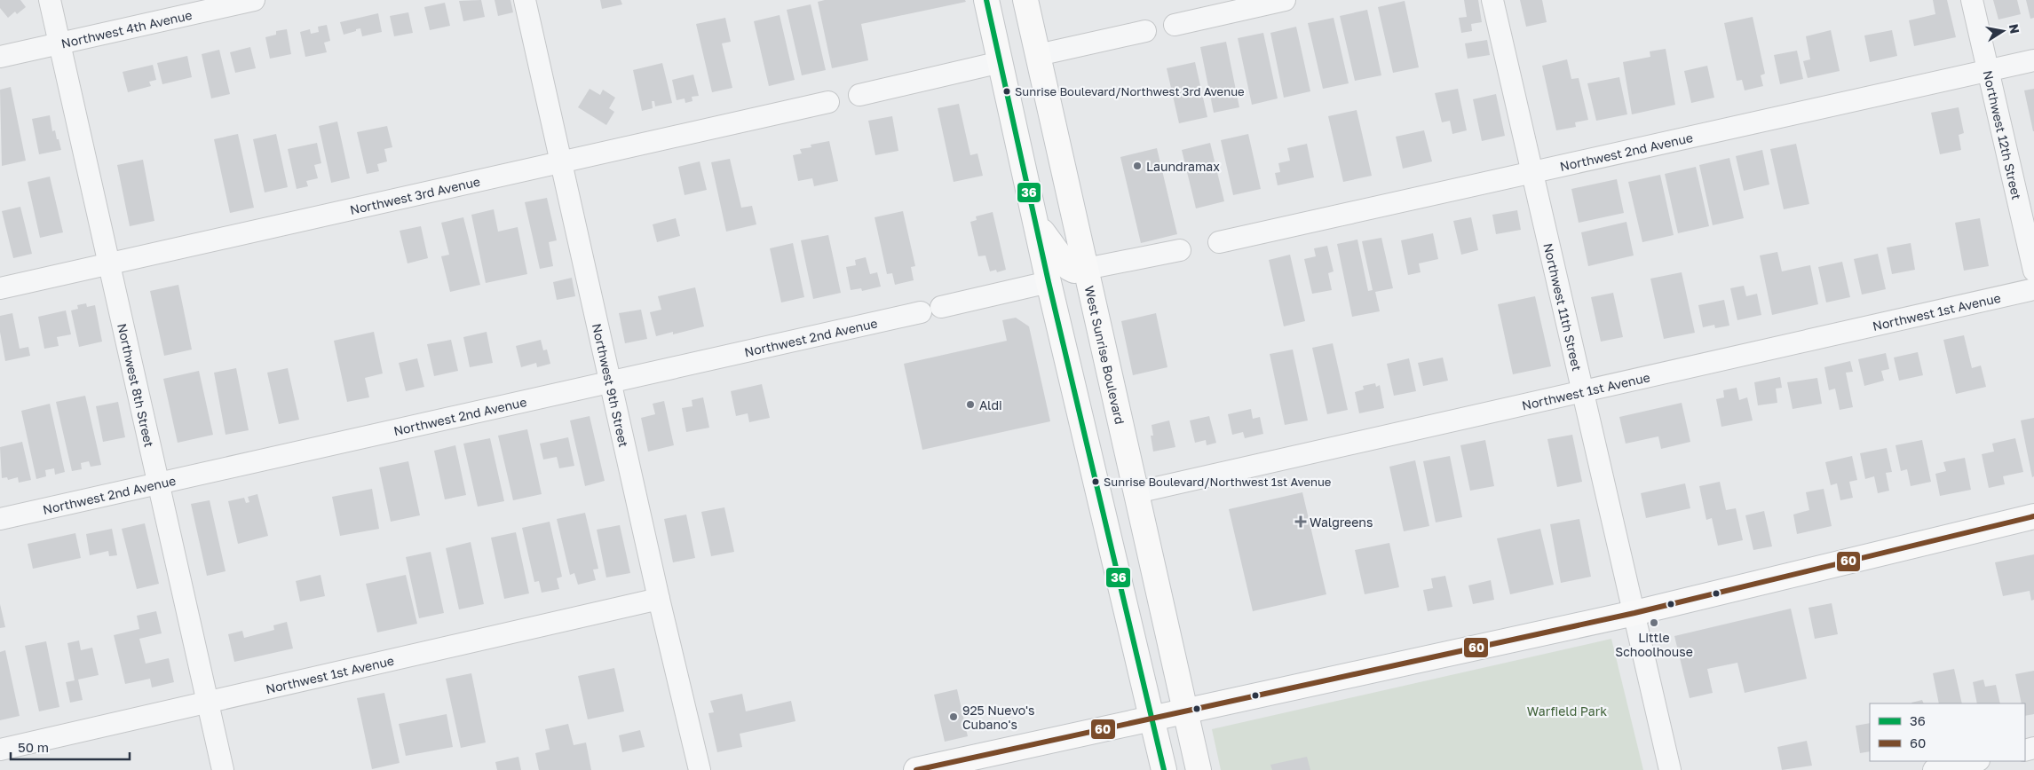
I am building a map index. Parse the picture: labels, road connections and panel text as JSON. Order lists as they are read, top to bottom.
{
  "streets": {
    "main road": ["West Sunrise Boulevard"],
    "street": [
      "Northwest 4th Avenue",
      "Northwest 12th Street",
      "Northwest 2nd Avenue",
      "Northwest 3rd Avenue",
      "Northwest 11th Street",
      "Northwest 1st Avenue",
      "Northwest 8th Street",
      "Northwest 9th Street"
    ]
  },
  "crossings": [
    ["Northwest 4th Avenue", "Northwest 8th Street"],
    ["Northwest 12th Street", "Northwest 2nd Avenue"],
    ["Northwest 2nd Avenue", "Northwest 11th Street"],
    ["Northwest 2nd Avenue", "Northwest 8th Street"],
    ["Northwest 2nd Avenue", "Northwest 9th Street"],
    ["Northwest 3rd Avenue", "Northwest 8th Street"],
    ["Northwest 3rd Avenue", "Northwest 9th Street"],
    ["Northwest 11th Street", "Northwest 1st Avenue"],
    ["Northwest 1st Avenue", "West Sunrise Boulevard"],
    ["Northwest 1st Avenue", "Northwest 8th Street"],
    ["Northwest 1st Avenue", "Northwest 9th Street"]
  ],
  "parks": ["Warfield Park"],
  "places": {
    "other": [
      "Sunrise Boulevard/Northwest 3rd Avenue",
      "Laundramax",
      "Aldi",
      "Sunrise Boulevard/Northwest 1st Avenue",
      "Little Schoolhouse",
      "925 Nuevo's Cubano's"
    ],
    "health": ["Walgreens"]
  },
  "lines": ["transit line 36", "transit line 60"],
  "legend": ["36", "60"],
  "scale_bar": "50 m",
  "north": "right"
}
